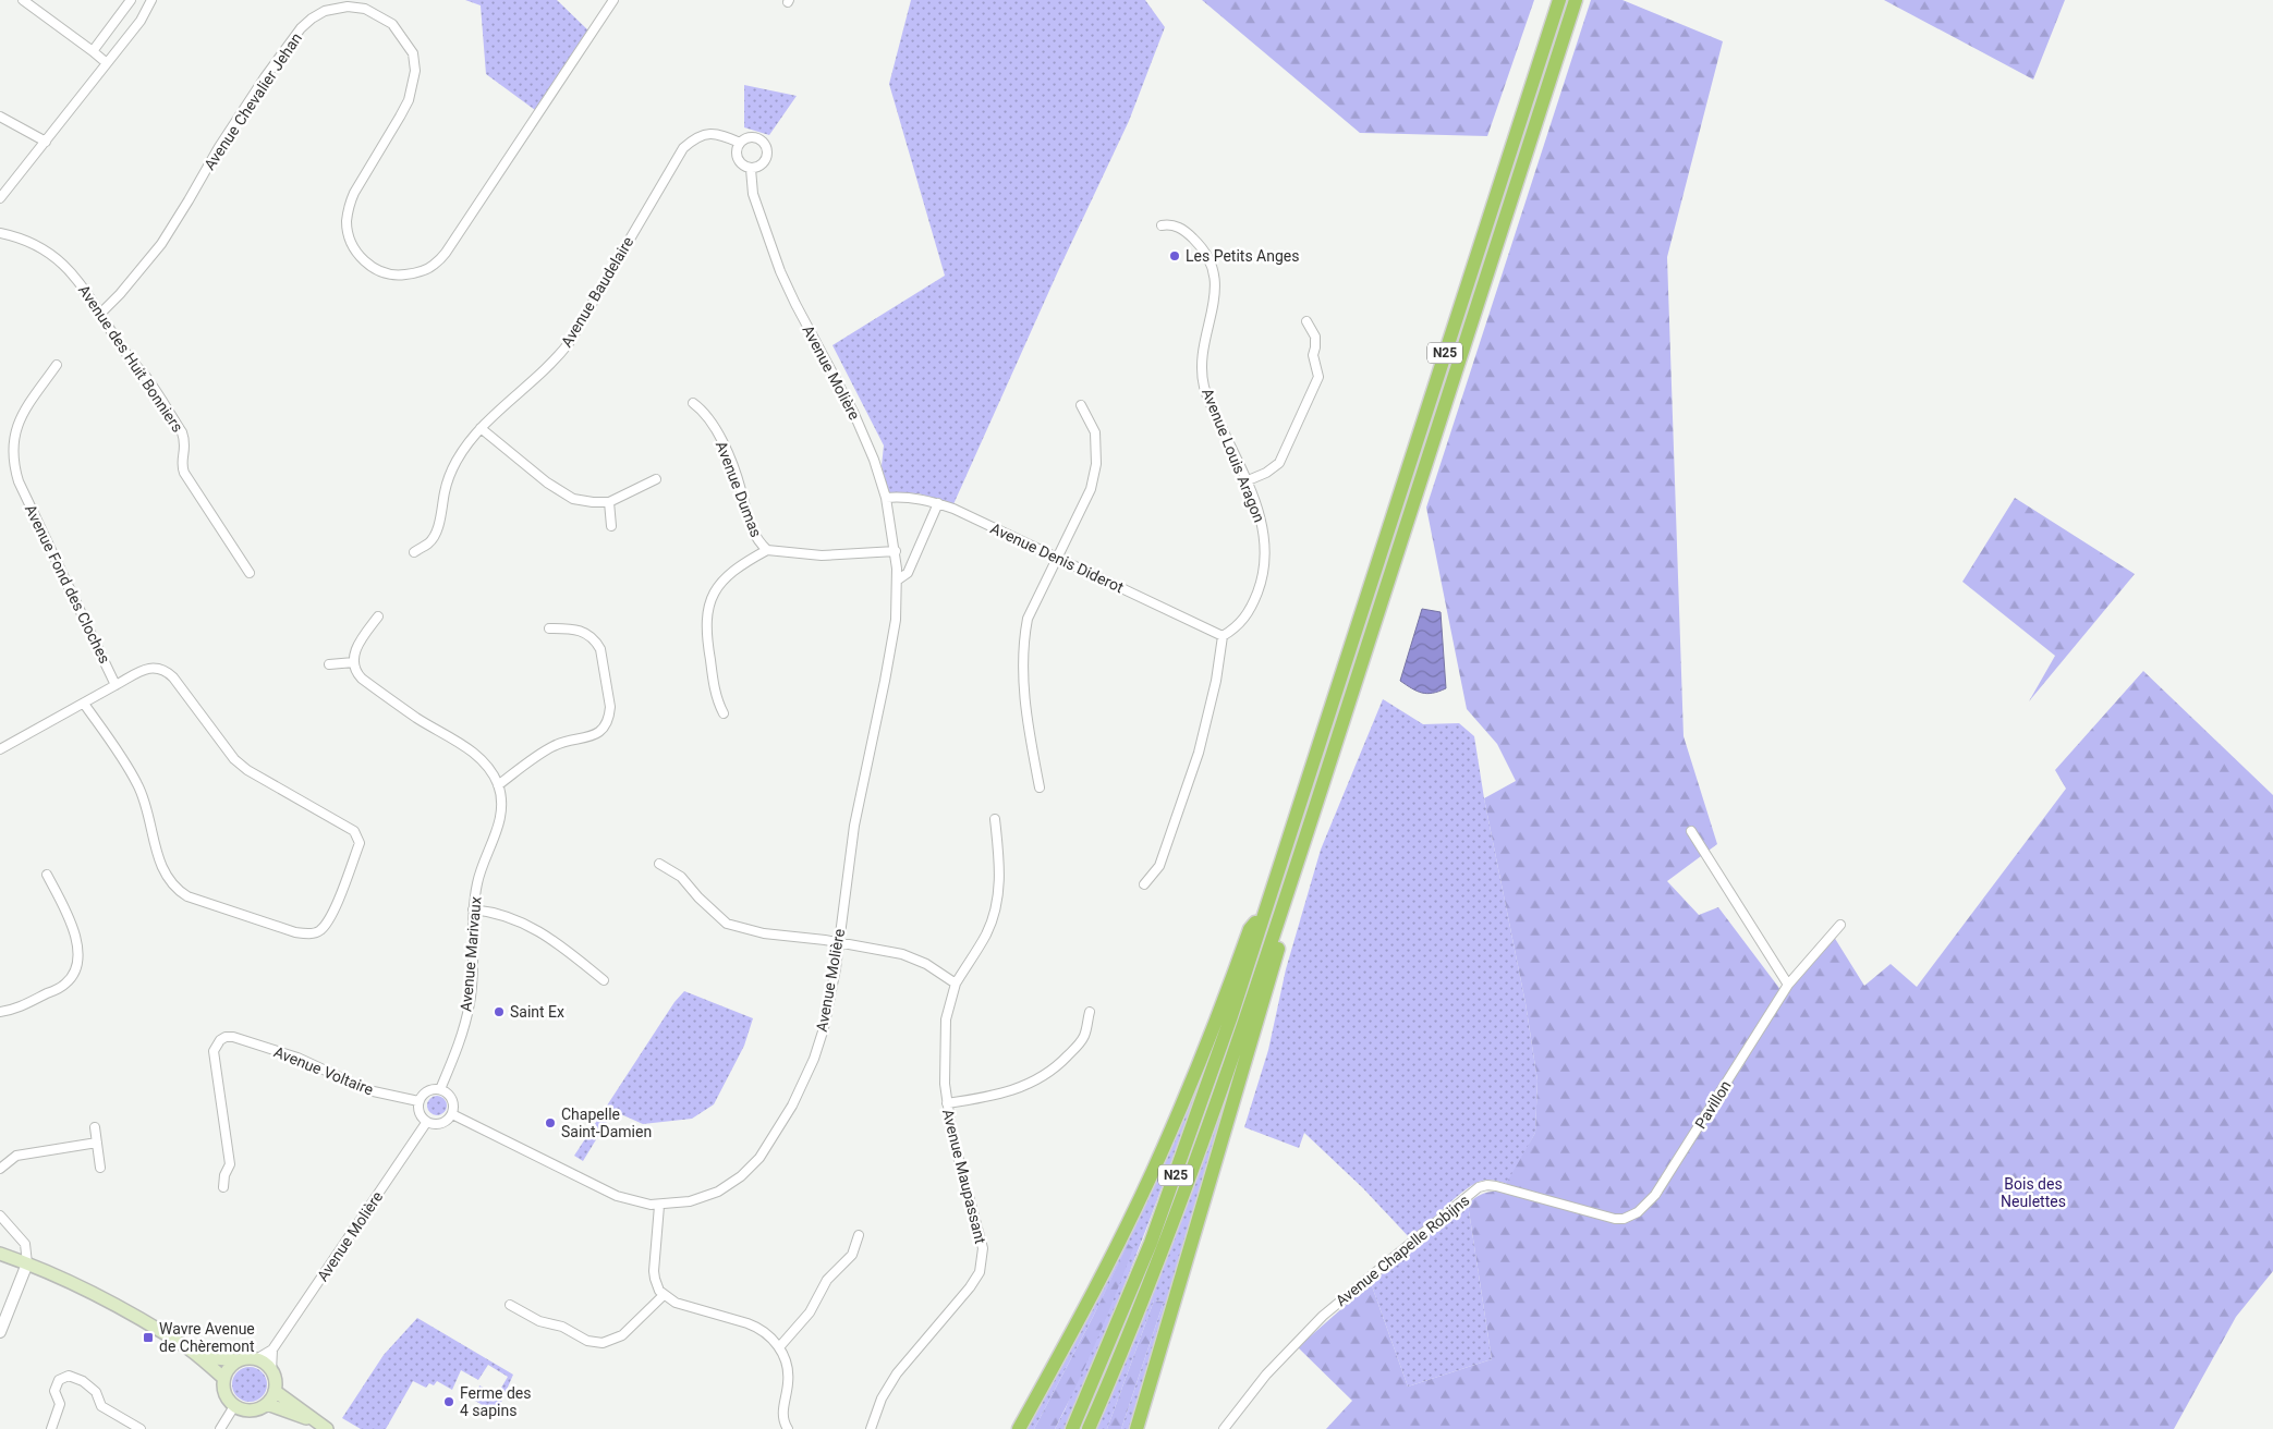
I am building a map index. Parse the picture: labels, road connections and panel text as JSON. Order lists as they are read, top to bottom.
{
  "streets": {
    "highway": ["N25"],
    "street": [
      "Avenue Chevalier Jehan",
      "Avenue Baudelaire",
      "Avenue des Huit Bonniers",
      "Avenue Molière",
      "Avenue Louis Aragon",
      "Avenue Dumas",
      "Avenue Denis Diderot",
      "Avenue Fond des Cloches",
      "Avenue Marivaux",
      "Avenue Voltaire",
      "Pavillon",
      "Avenue Maupassant",
      "Avenue Chapelle Robijns"
    ]
  },
  "crossings": [
    ["Avenue Chevalier Jehan", "Avenue des Huit Bonniers"],
    ["Avenue Baudelaire", "Avenue Molière"],
    ["Avenue Molière", "Avenue Dumas"],
    ["Avenue Molière", "Avenue Denis Diderot"],
    ["Avenue Molière", "Avenue Marivaux"],
    ["Avenue Molière", "Avenue Voltaire"],
    ["Avenue Louis Aragon", "Avenue Denis Diderot"],
    ["Avenue Marivaux", "Avenue Voltaire"],
    ["Pavillon", "Avenue Chapelle Robijns"]
  ],
  "parks": ["Bois des Neulettes"],
  "places": {
    "other": [
      "Les Petits Anges",
      "Saint Ex",
      "Chapelle Saint-Damien",
      "Ferme des 4 sapins"
    ],
    "transit": ["Wavre Avenue de Chèremont"]
  }
}
